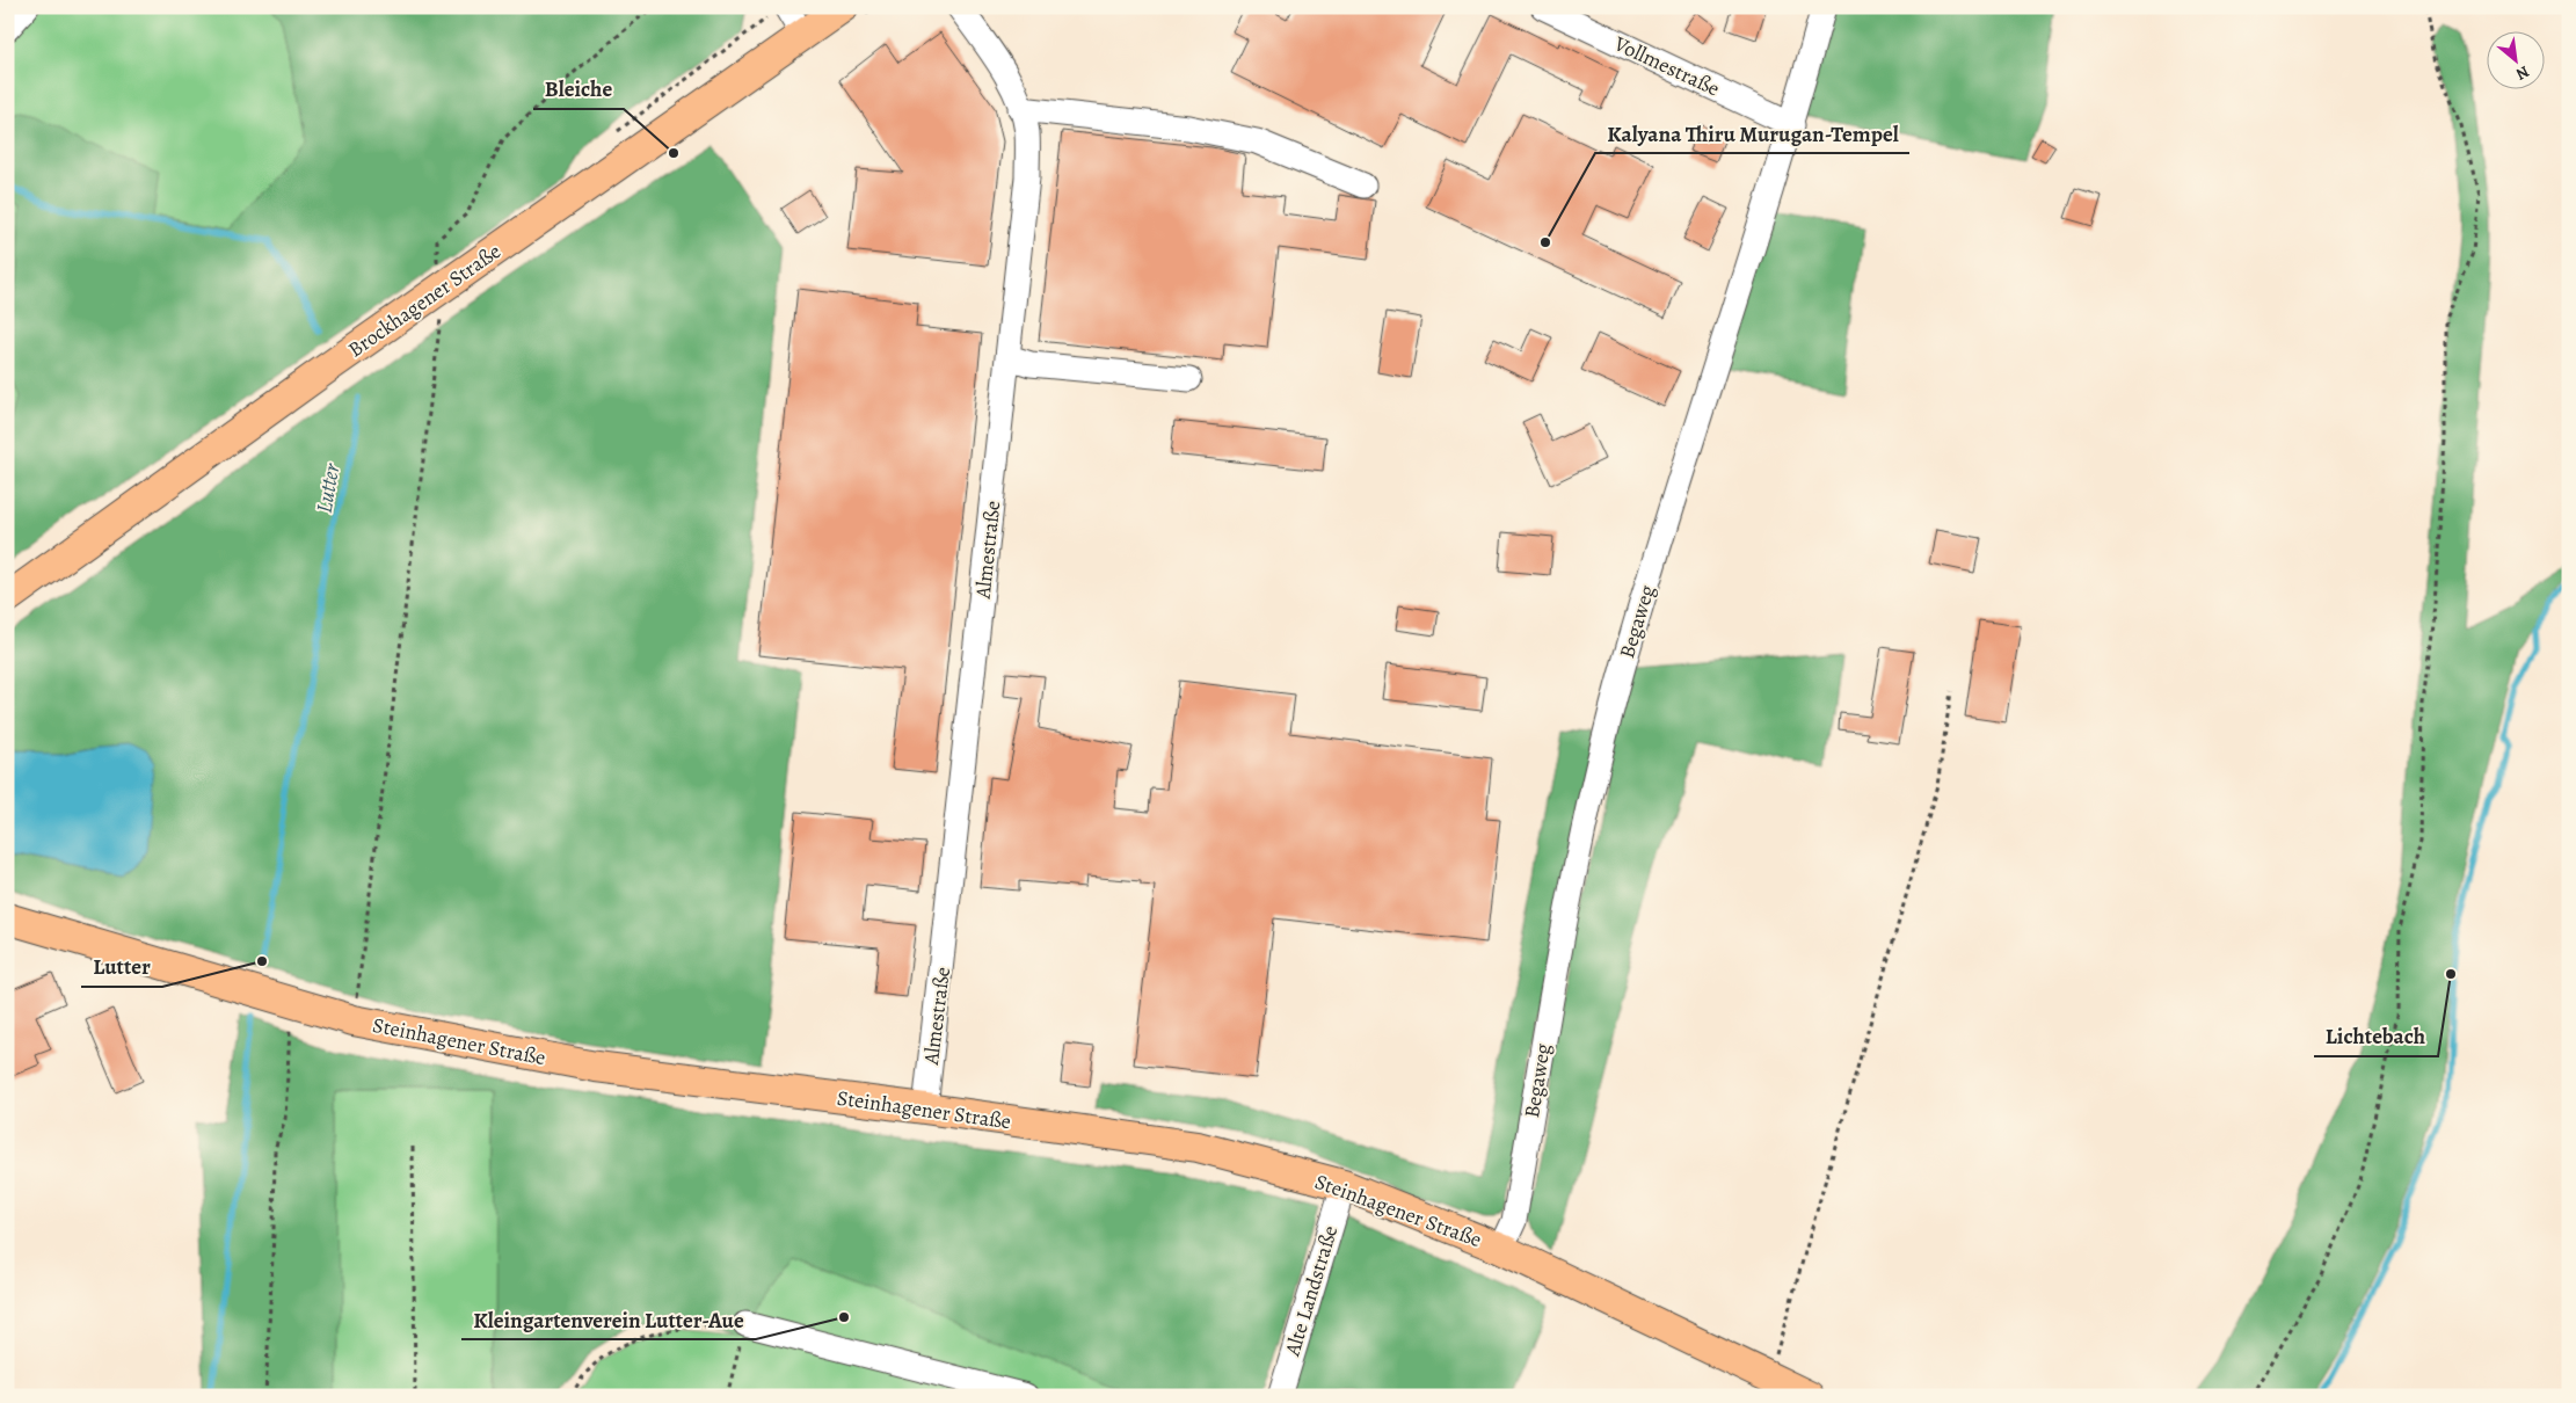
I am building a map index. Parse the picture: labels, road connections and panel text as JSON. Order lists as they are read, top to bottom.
{
  "streets": {
    "main road": ["Brockhagener Straße", "Steinhagener Straße"],
    "street": [
      "Vollmestraße",
      "Almestraße",
      "Begaweg",
      "Alte Landstraße"
    ]
  },
  "crossings": [
    ["Vollmestraße", "Begaweg"],
    ["Almestraße", "Steinhagener Straße"],
    ["Begaweg", "Steinhagener Straße"],
    ["Steinhagener Straße", "Alte Landstraße"]
  ],
  "water": ["Lutter"],
  "places": [
    "Bleiche",
    "Kalyana Thiru Murugan-Tempel",
    "Lutter",
    "Lichtebach",
    "Kleingartenverein Lutter-Aue"
  ],
  "north": "bottom right"
}
